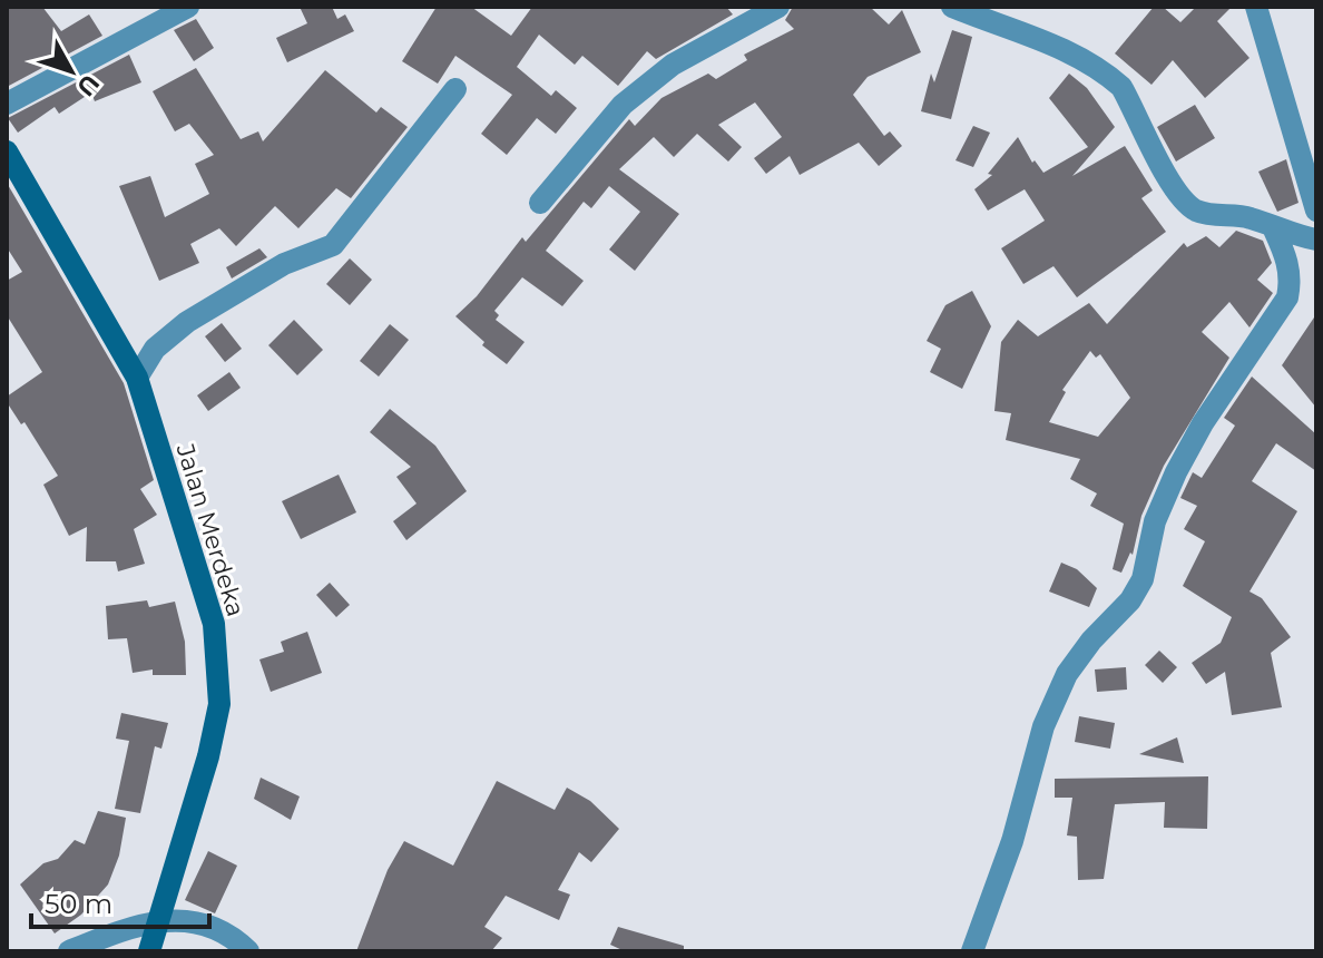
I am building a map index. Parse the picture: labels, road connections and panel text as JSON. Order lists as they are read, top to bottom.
{
  "streets": {
    "street": ["Jalan Merdeka"]
  },
  "scale_bar": "50 m",
  "north": "bottom right"
}
